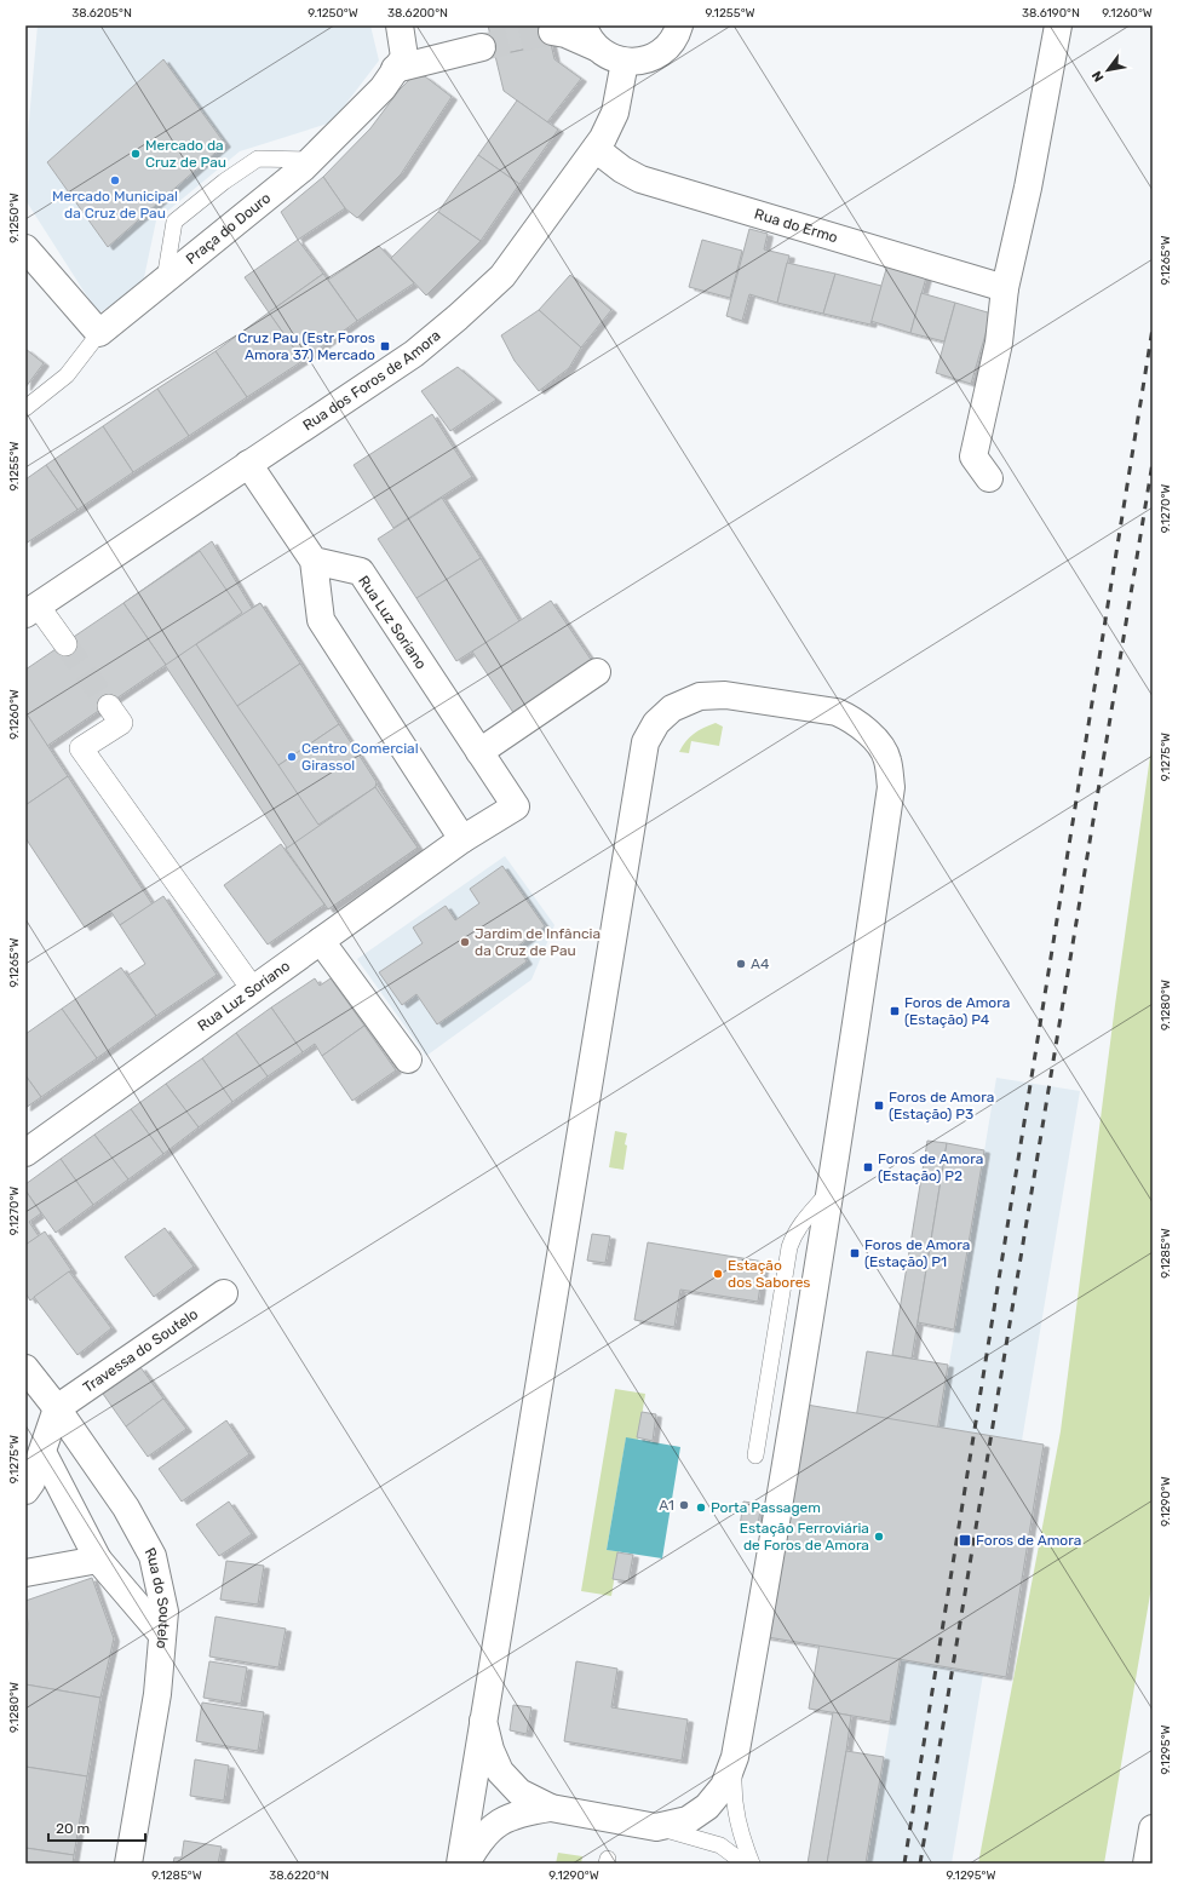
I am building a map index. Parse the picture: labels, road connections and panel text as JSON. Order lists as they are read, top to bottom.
{
  "streets": {
    "main road": [
      "Rua do Ermo",
      "Praça do Douro",
      "Rua dos Foros de Amora",
      "Rua Luz Soriano",
      "Travessa do Soutelo",
      "Rua do Soutelo"
    ]
  },
  "crossings": [
    ["Rua do Ermo", "Rua dos Foros de Amora"],
    ["Travessa do Soutelo", "Rua do Soutelo"]
  ],
  "places": {
    "other": [
      "Mercado da Cruz de Pau",
      "Mercado Municipal da Cruz de Pau",
      "Centro Comercial Girassol",
      "Jardim de Infância da Cruz de Pau",
      "A4",
      "Estação dos Sabores",
      "A1",
      "Porta Passagem",
      "Estação Ferroviária de Foros de Amora"
    ],
    "transit": [
      "Cruz Pau (Estr Foros Amora 37) Mercado",
      "Foros de Amora (Estação) P4",
      "Foros de Amora (Estação) P3",
      "Foros de Amora (Estação) P2",
      "Foros de Amora (Estação) P1",
      "Foros de Amora"
    ]
  },
  "scale_bar": "20 m",
  "north": "bottom left",
  "coordinates": [
    "38.6205°N",
    "9.1250°W",
    "38.6200°N",
    "9.1255°W",
    "38.6190°N",
    "9.1260°W",
    "9.1265°W",
    "9.1270°W",
    "9.1275°W",
    "9.1280°W",
    "9.1285°W",
    "9.1290°W",
    "9.1295°W",
    "38.6220°N"
  ]
}
